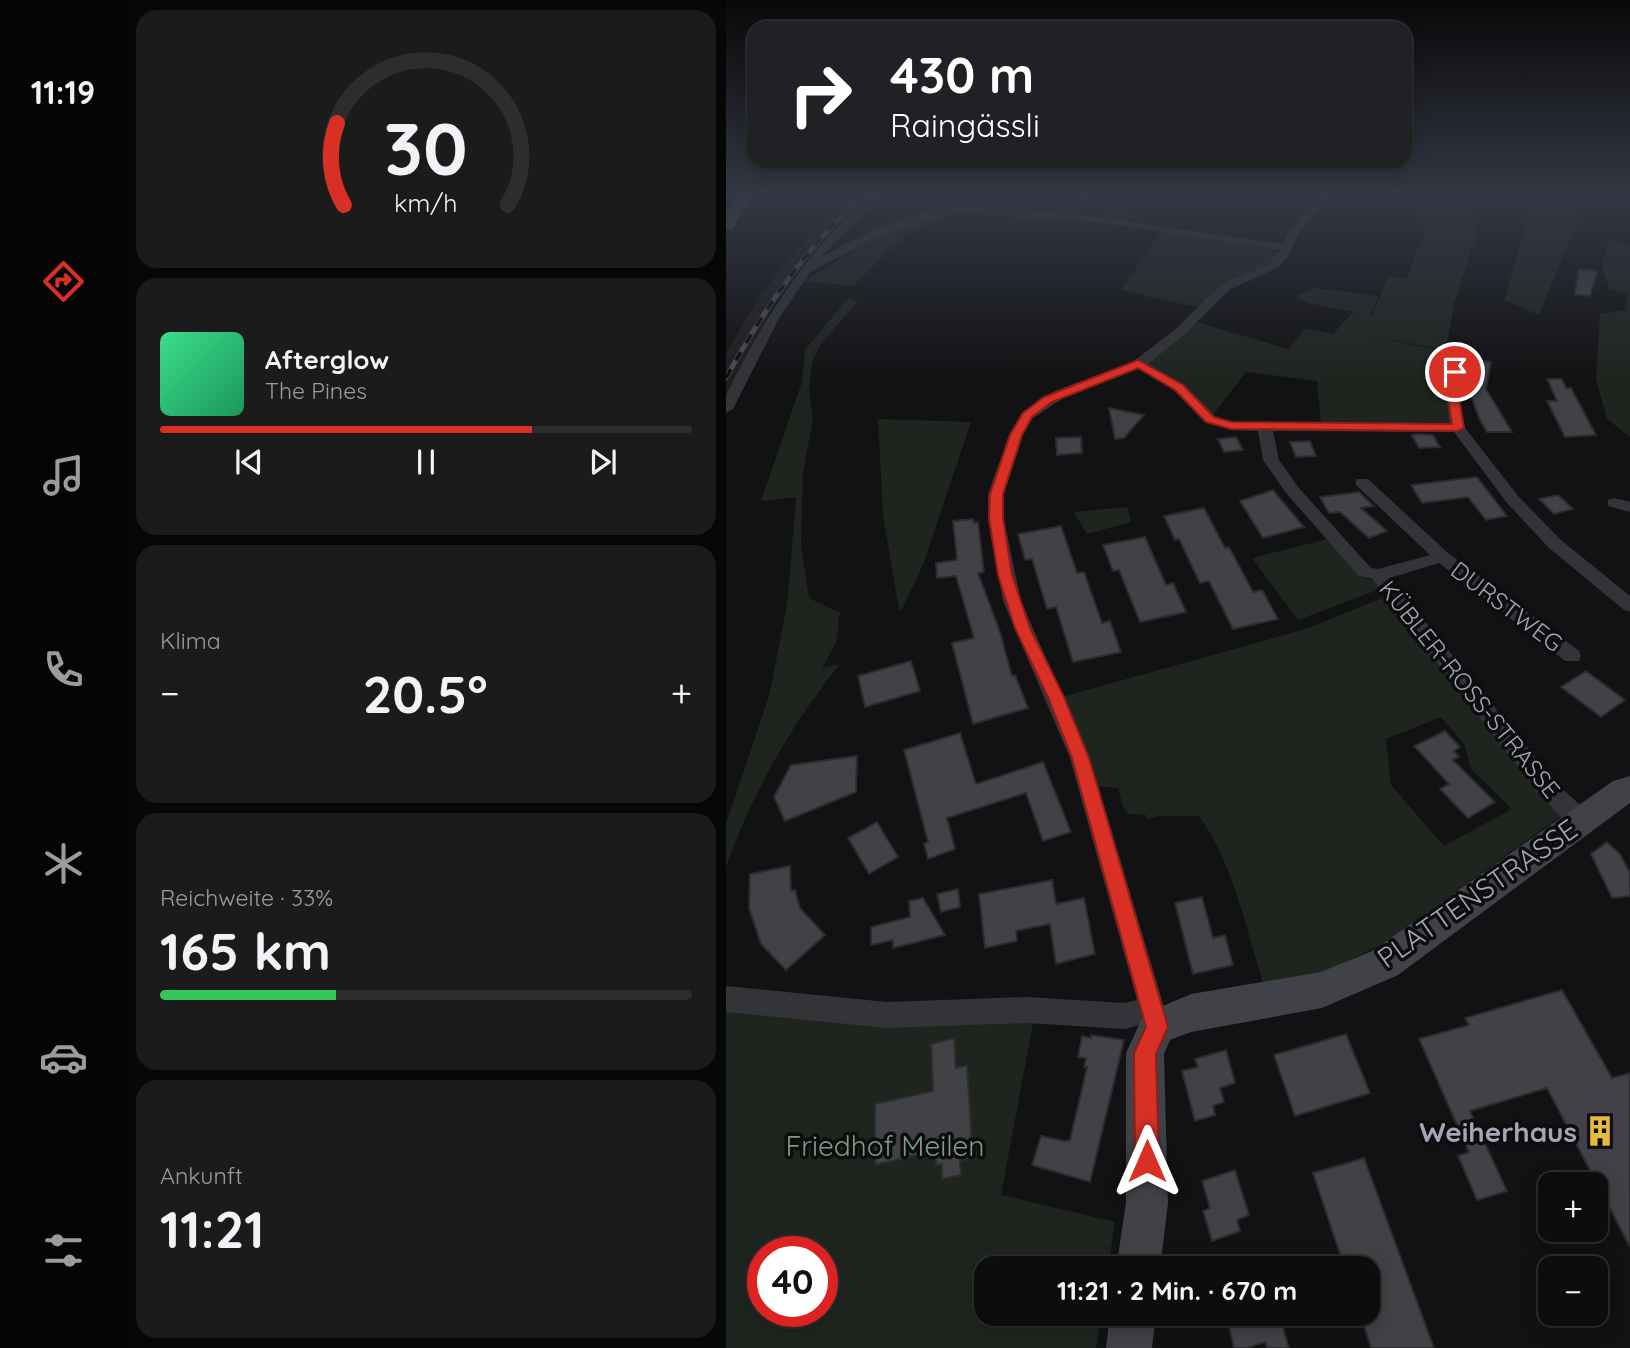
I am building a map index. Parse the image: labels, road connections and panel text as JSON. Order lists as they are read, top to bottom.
{
  "streets": {
    "street": ["DURSTWEG", "KÜBLER-ROSS-STRASSE", "PLATTENSTRASSE"]
  },
  "crossings": [
    ["DURSTWEG", "KÜBLER-ROSS-STRASSE"],
    ["KÜBLER-ROSS-STRASSE", "PLATTENSTRASSE"]
  ],
  "parks": ["Friedhof Meilen"],
  "places": {
    "building": ["Weiherhaus"]
  },
  "page": {
    "tabs": "11:19",
    "turn": ["430 m", "Raingässli"],
    "song": ["Afterglow", "The Pines"],
    "tile": [
      "Klima",
      ["Reichweite · 33%", "165 km"],
      ["Ankunft", "11:21"]
    ],
    "heat": ["−", "20.5°", "+"],
    "map_buttons": ["+", "−"],
    "limit": "40",
    "trip": "11:21 · 2 Min. · 670 m",
    "gauge": ["30", "km/h"]
  }
}
